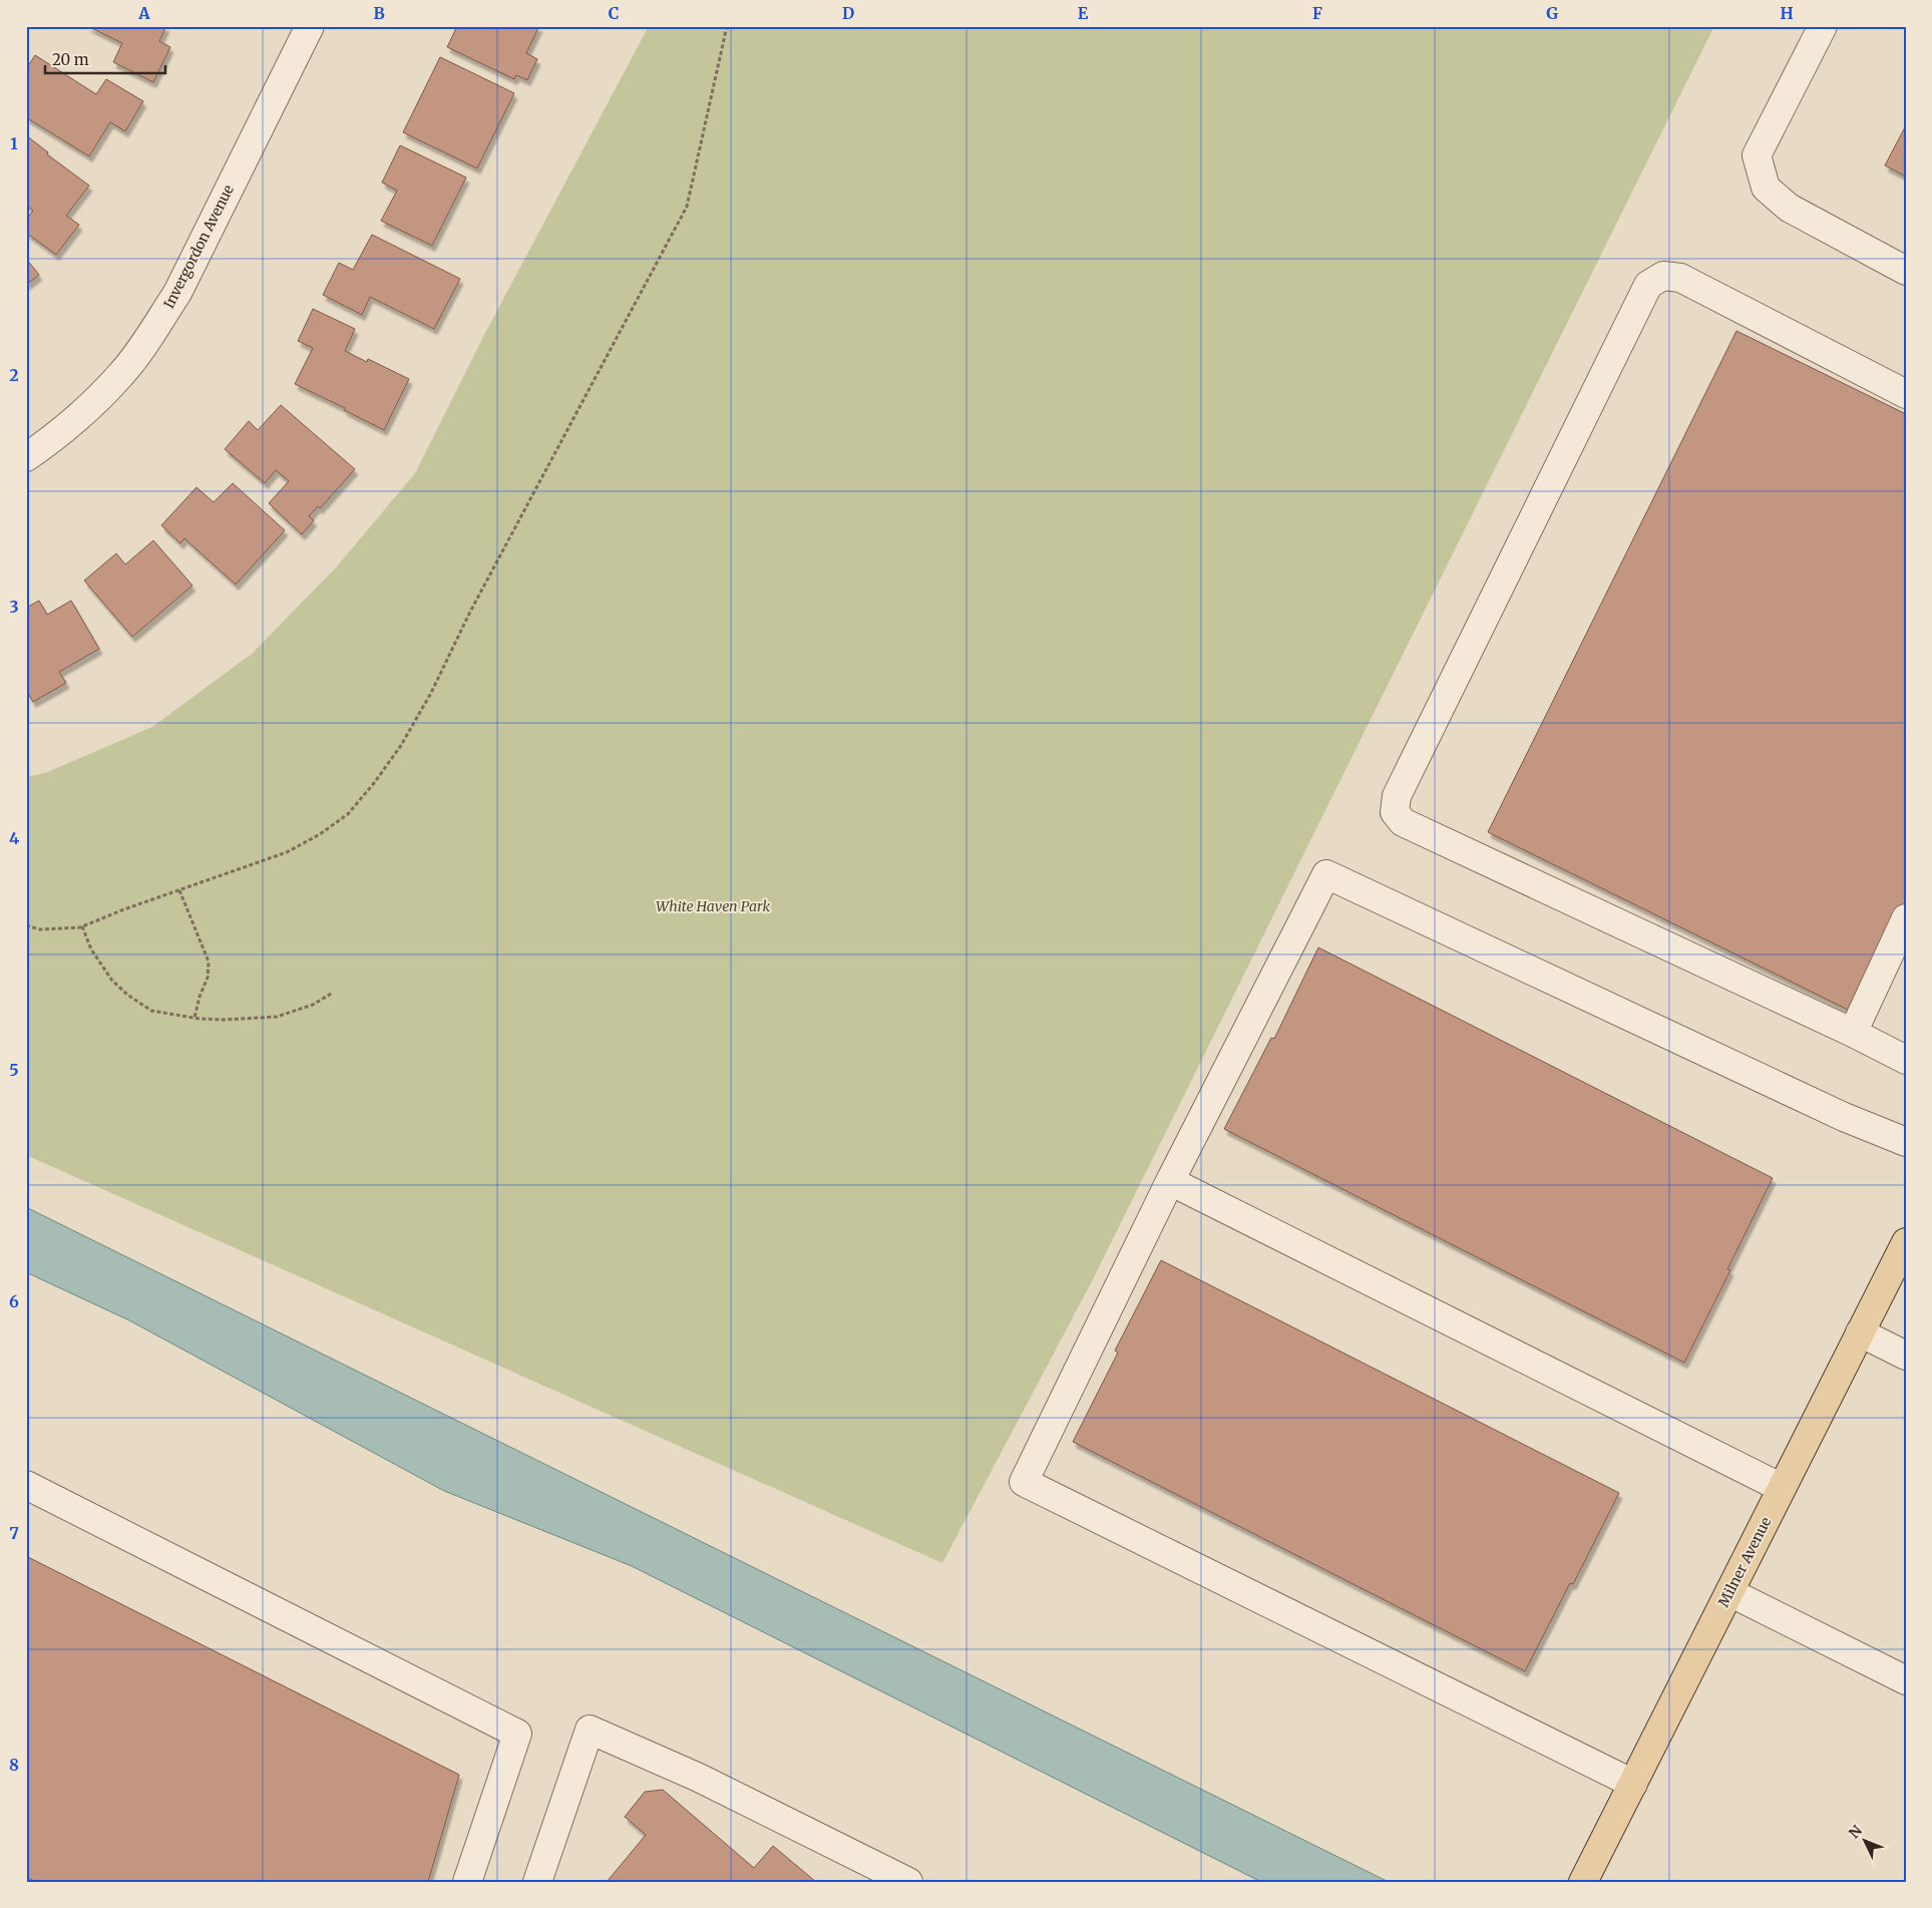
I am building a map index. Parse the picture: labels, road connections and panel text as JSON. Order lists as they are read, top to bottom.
{
  "streets": {
    "main road": ["Milner Avenue"],
    "street": ["Invergordon Avenue"]
  },
  "parks": ["White Haven Park"],
  "scale_bar": "20 m",
  "north": "top left",
  "grid": {
    "columns": [
      "A",
      "B",
      "C",
      "D",
      "E",
      "F",
      "G",
      "H"
    ],
    "rows": [
      "1",
      "2",
      "3",
      "4",
      "5",
      "6",
      "7",
      "8"
    ]
  }
}
